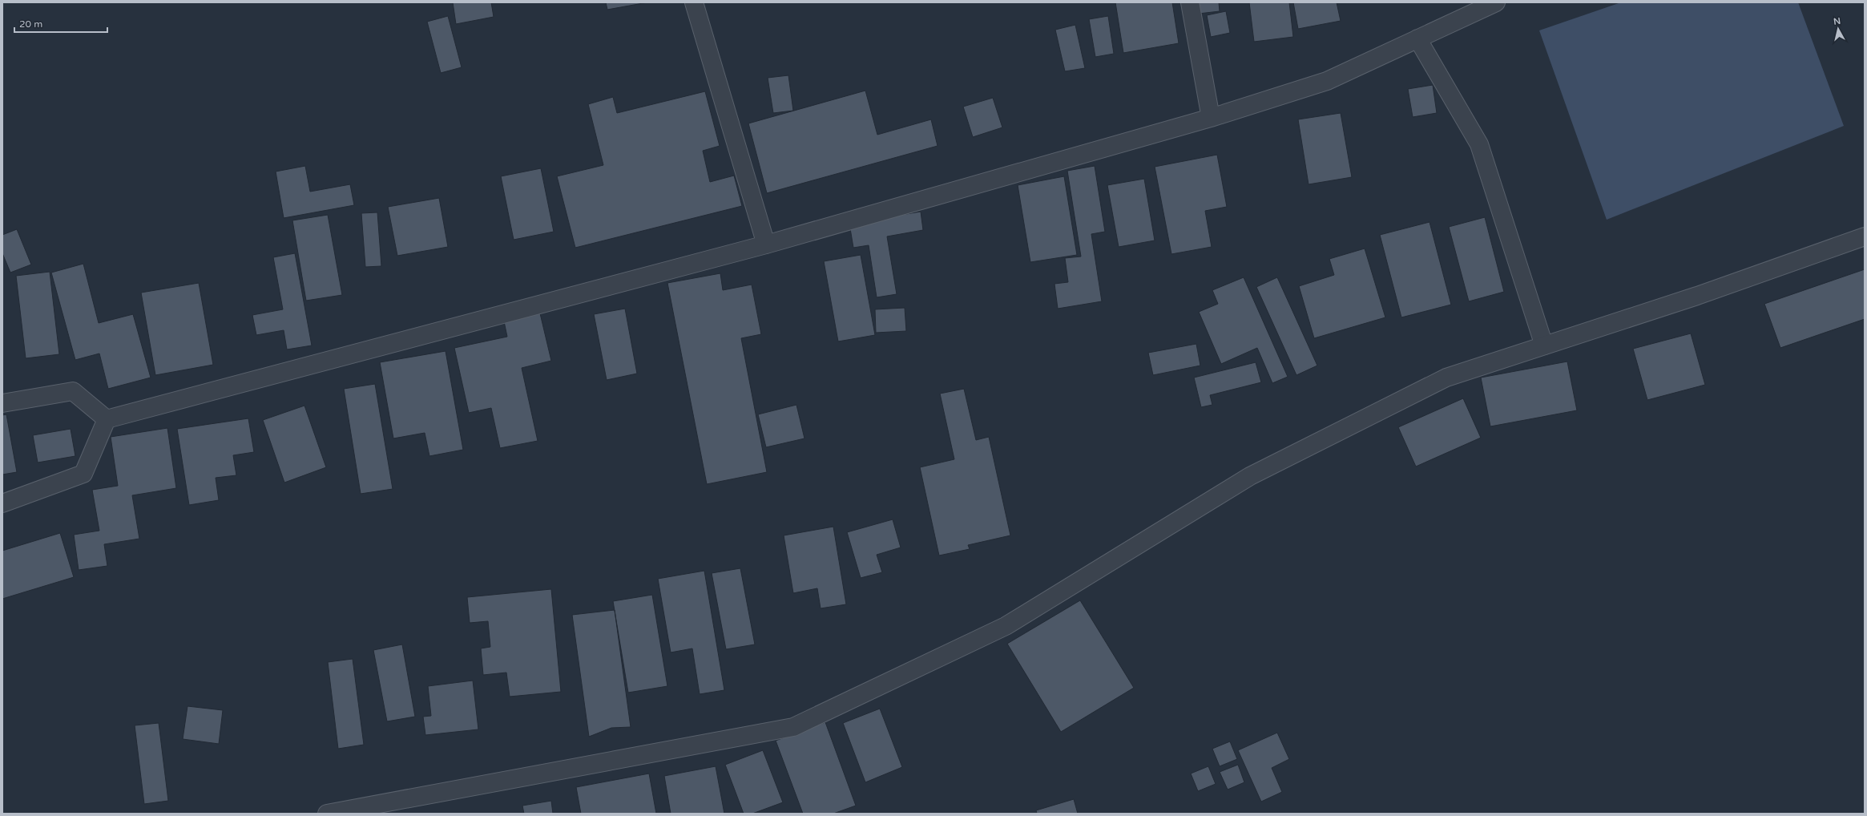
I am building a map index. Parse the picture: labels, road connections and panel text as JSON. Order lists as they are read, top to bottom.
{
  "scale_bar": "20 m",
  "north": "top"
}
